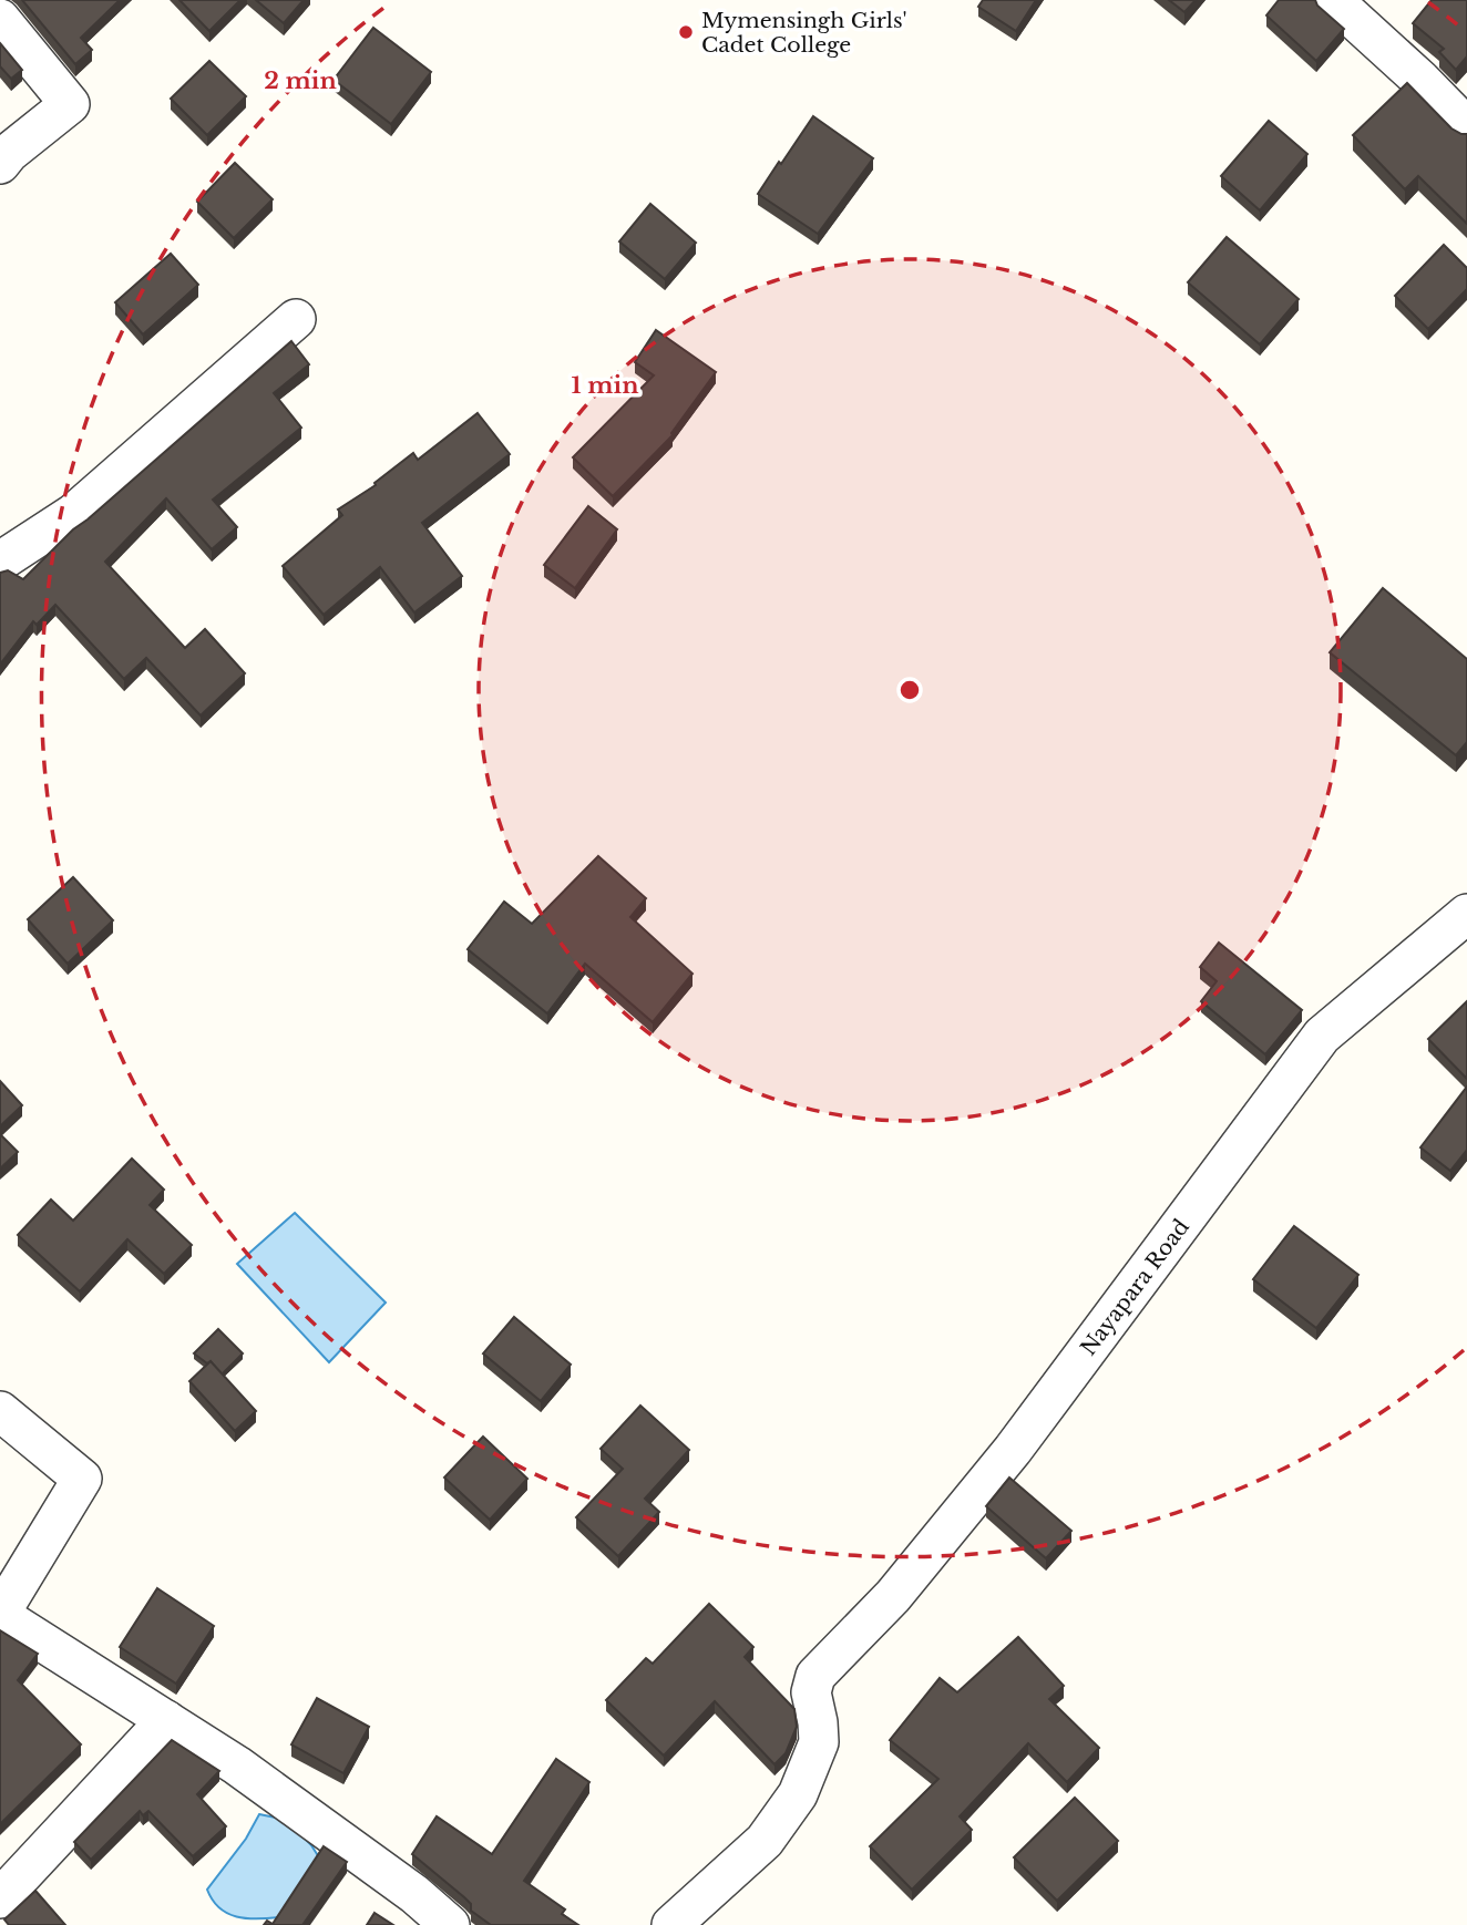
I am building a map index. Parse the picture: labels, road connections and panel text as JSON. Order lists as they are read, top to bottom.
{
  "streets": {
    "street": ["Nayapara Road"]
  },
  "places": ["Mymensingh Girls' Cadet College"],
  "rings": ["2 min", "1 min"]
}
